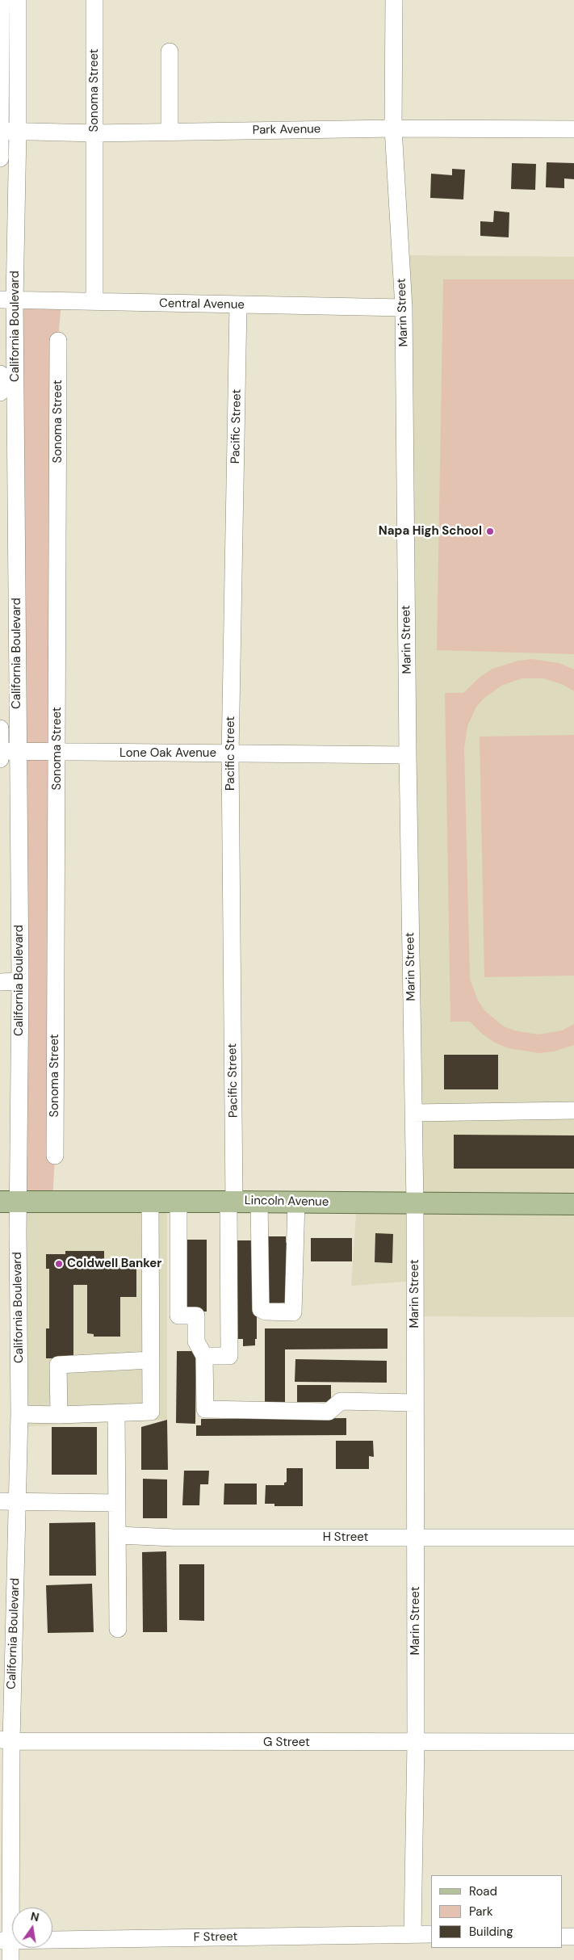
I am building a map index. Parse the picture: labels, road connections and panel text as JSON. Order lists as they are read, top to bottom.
{
  "streets": {
    "main road": ["Lincoln Avenue"],
    "street": [
      "Sonoma Street",
      "Park Avenue",
      "Central Avenue",
      "Marin Street",
      "California Boulevard",
      "Pacific Street",
      "Lone Oak Avenue",
      "H Street",
      "G Street",
      "F Street"
    ]
  },
  "crossings": [
    ["Sonoma Street", "Park Avenue"],
    ["Sonoma Street", "Central Avenue"],
    ["Sonoma Street", "Lone Oak Avenue"],
    ["Park Avenue", "Marin Street"],
    ["Park Avenue", "California Boulevard"],
    ["Central Avenue", "Marin Street"],
    ["Central Avenue", "California Boulevard"],
    ["Central Avenue", "Pacific Street"],
    ["Marin Street", "Lone Oak Avenue"],
    ["Marin Street", "Lincoln Avenue"],
    ["Marin Street", "H Street"],
    ["Marin Street", "G Street"],
    ["Marin Street", "F Street"],
    ["California Boulevard", "Lone Oak Avenue"],
    ["California Boulevard", "Lincoln Avenue"],
    ["California Boulevard", "G Street"],
    ["California Boulevard", "F Street"],
    ["Pacific Street", "Lone Oak Avenue"],
    ["Pacific Street", "Lincoln Avenue"]
  ],
  "places": ["Napa High School", "Coldwell Banker"],
  "legend": ["Road", "Park", "Building"],
  "north": "top"
}
